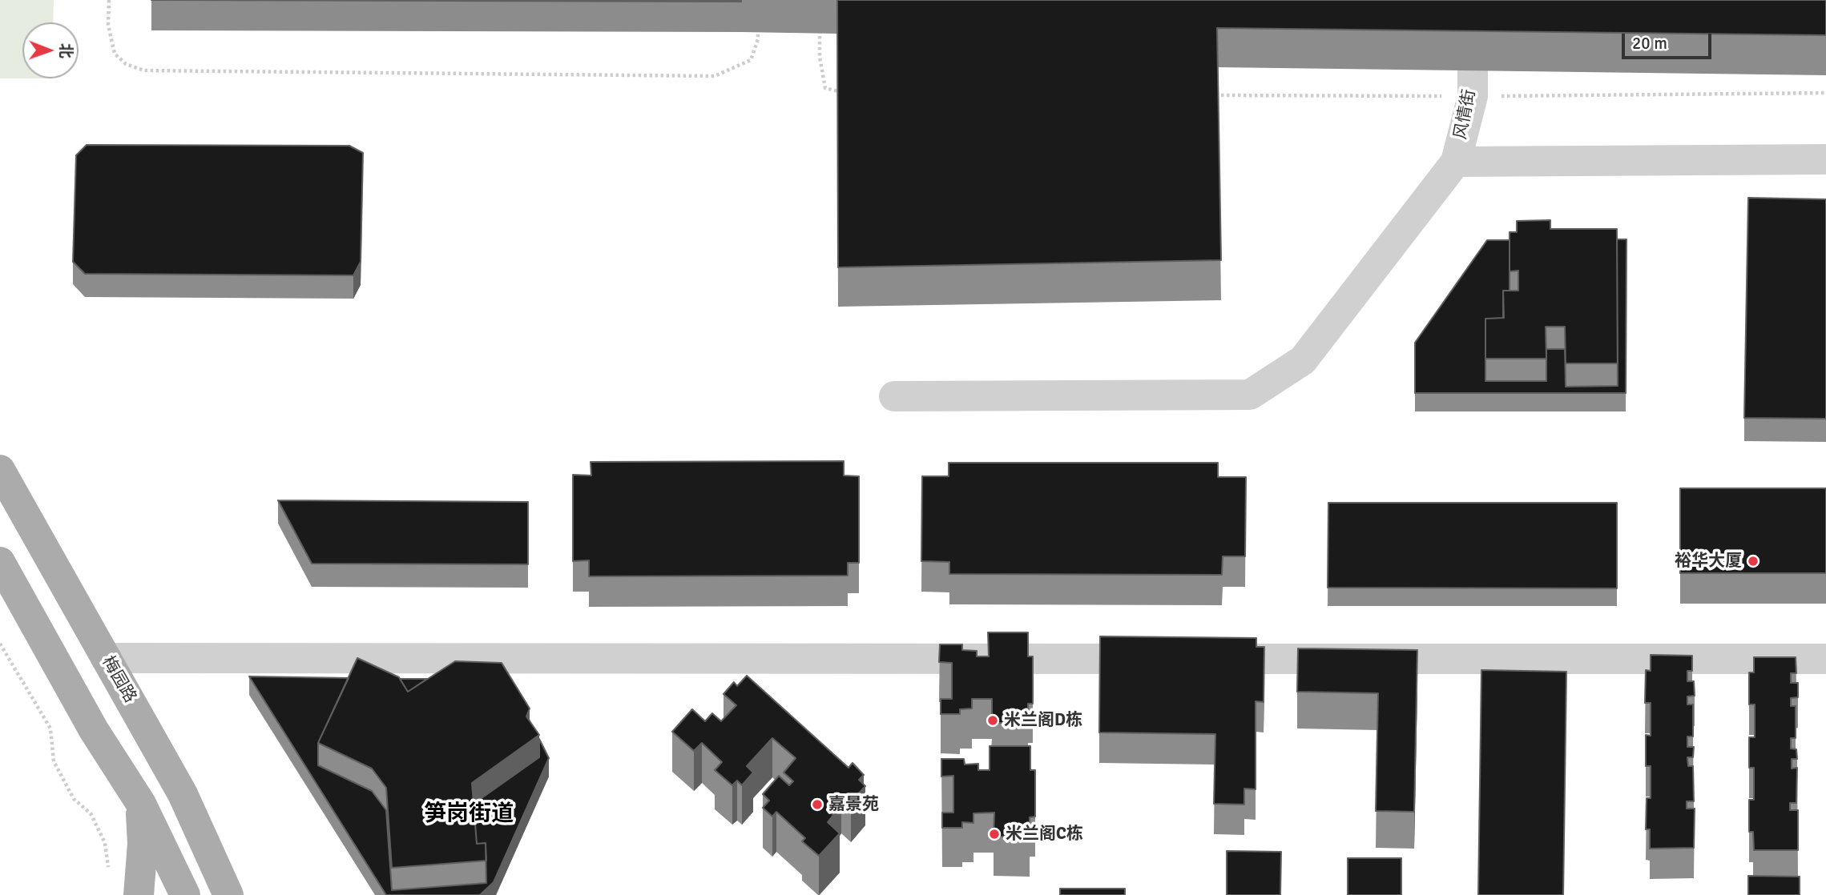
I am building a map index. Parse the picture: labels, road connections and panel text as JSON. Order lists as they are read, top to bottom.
{
  "streets": {
    "main road": ["梅园路"],
    "street": ["风情街"]
  },
  "districts": ["笋岗街道"],
  "places": [
    "裕华大厦",
    "米兰阁D栋",
    "嘉景苑",
    "米兰阁C栋"
  ],
  "scale_bar": "20 m",
  "north": "right"
}
